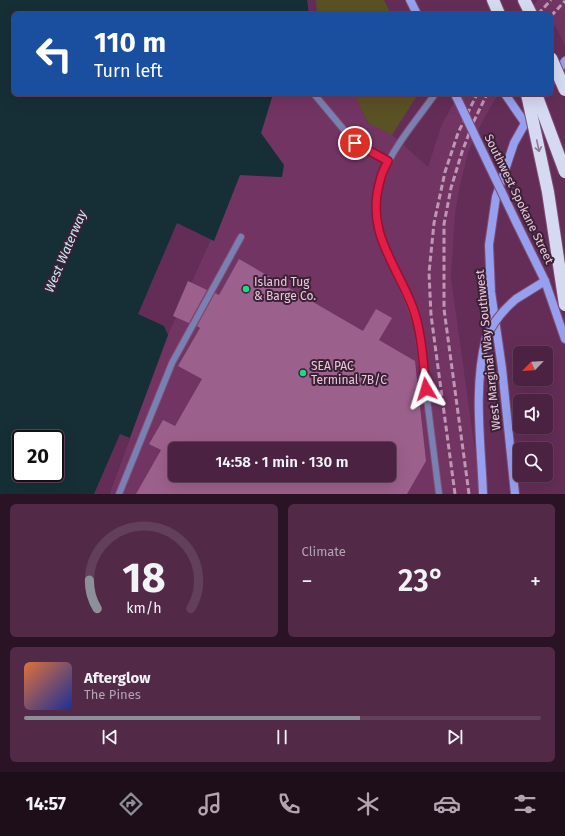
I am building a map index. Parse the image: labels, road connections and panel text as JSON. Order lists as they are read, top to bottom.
{
  "streets": {
    "main road": ["Southwest Spokane Street", "West Marginal Way Southwest"]
  },
  "water": ["West Waterway"],
  "places": ["Island Tug & Barge Co.", "SEA PAC Terminal 7B/C"],
  "north": "bottom left",
  "page": {
    "turn": ["110 m", "Turn left"],
    "limit": "20",
    "trip": "14:58 · 1 min · 130 m",
    "tile": "Climate",
    "heat": ["−", "23°", "+"],
    "song": ["Afterglow", "The Pines"],
    "tabs": "14:57",
    "gauge": ["18", "km/h"]
  }
}
